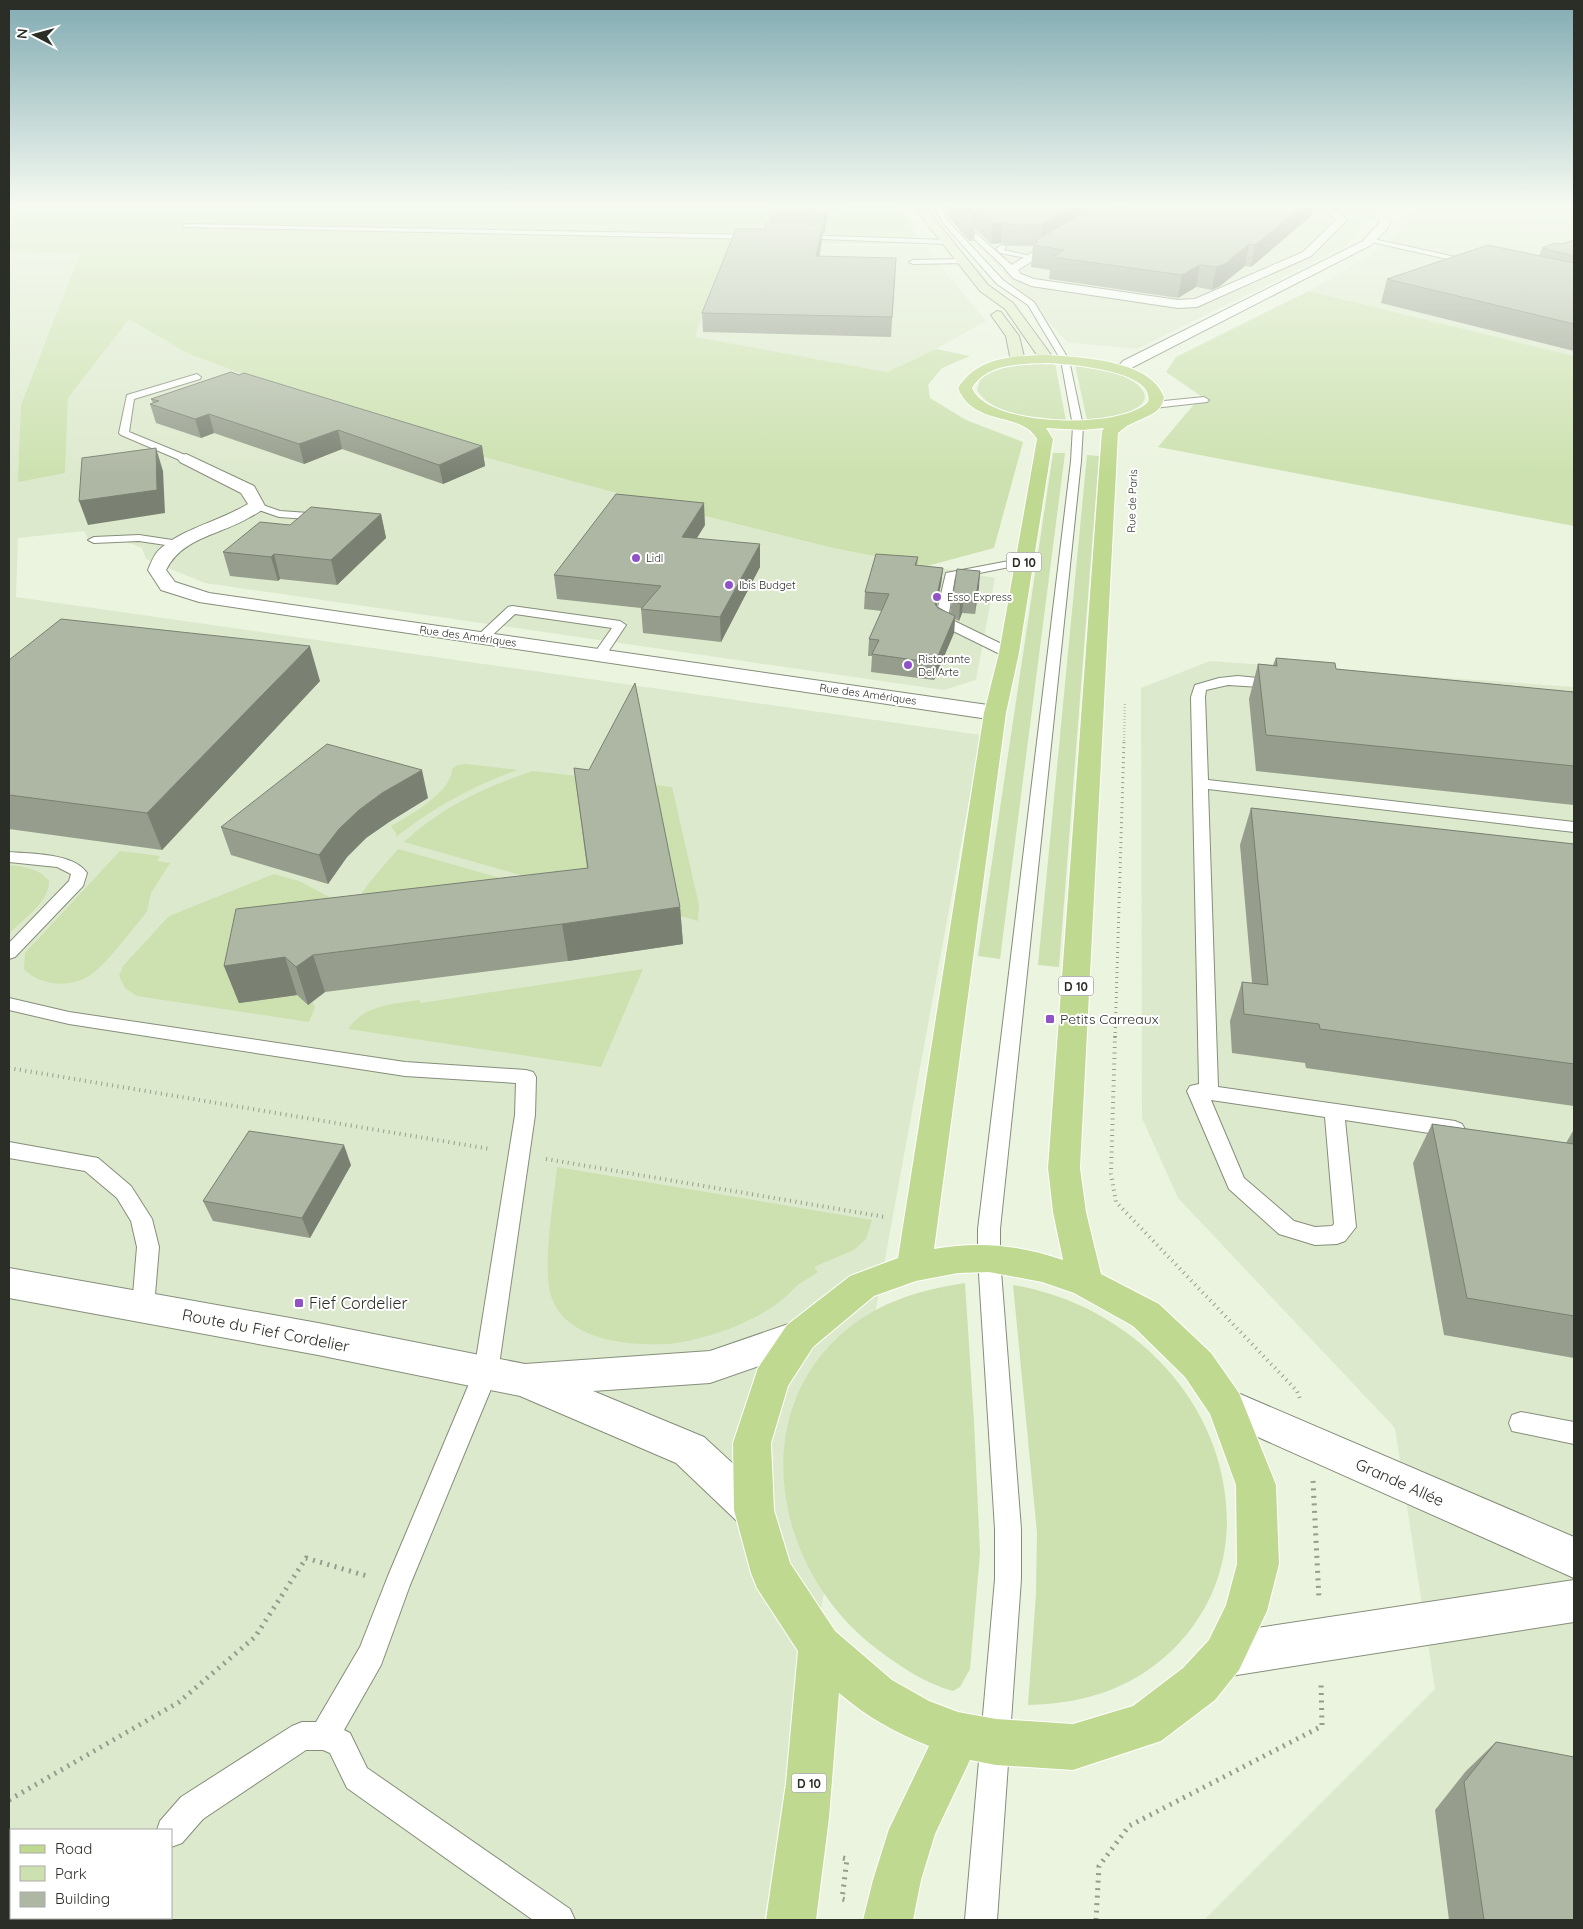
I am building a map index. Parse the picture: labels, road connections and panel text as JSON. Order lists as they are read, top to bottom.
{
  "streets": {
    "main road": ["Rue de Paris", "D 10"],
    "street": ["Rue des Amériques", "Route du Fief Cordelier", "Grande Allée"]
  },
  "crossings": [
    ["D 10", "Rue des Amériques"]
  ],
  "places": {
    "other": [
      "Lidl",
      "Ibis Budget",
      "Esso Express",
      "Ristorante Del Arte"
    ],
    "transit": ["Petits Carreaux", "Fief Cordelier"]
  },
  "legend": ["Road", "Park", "Building"],
  "north": "left"
}
